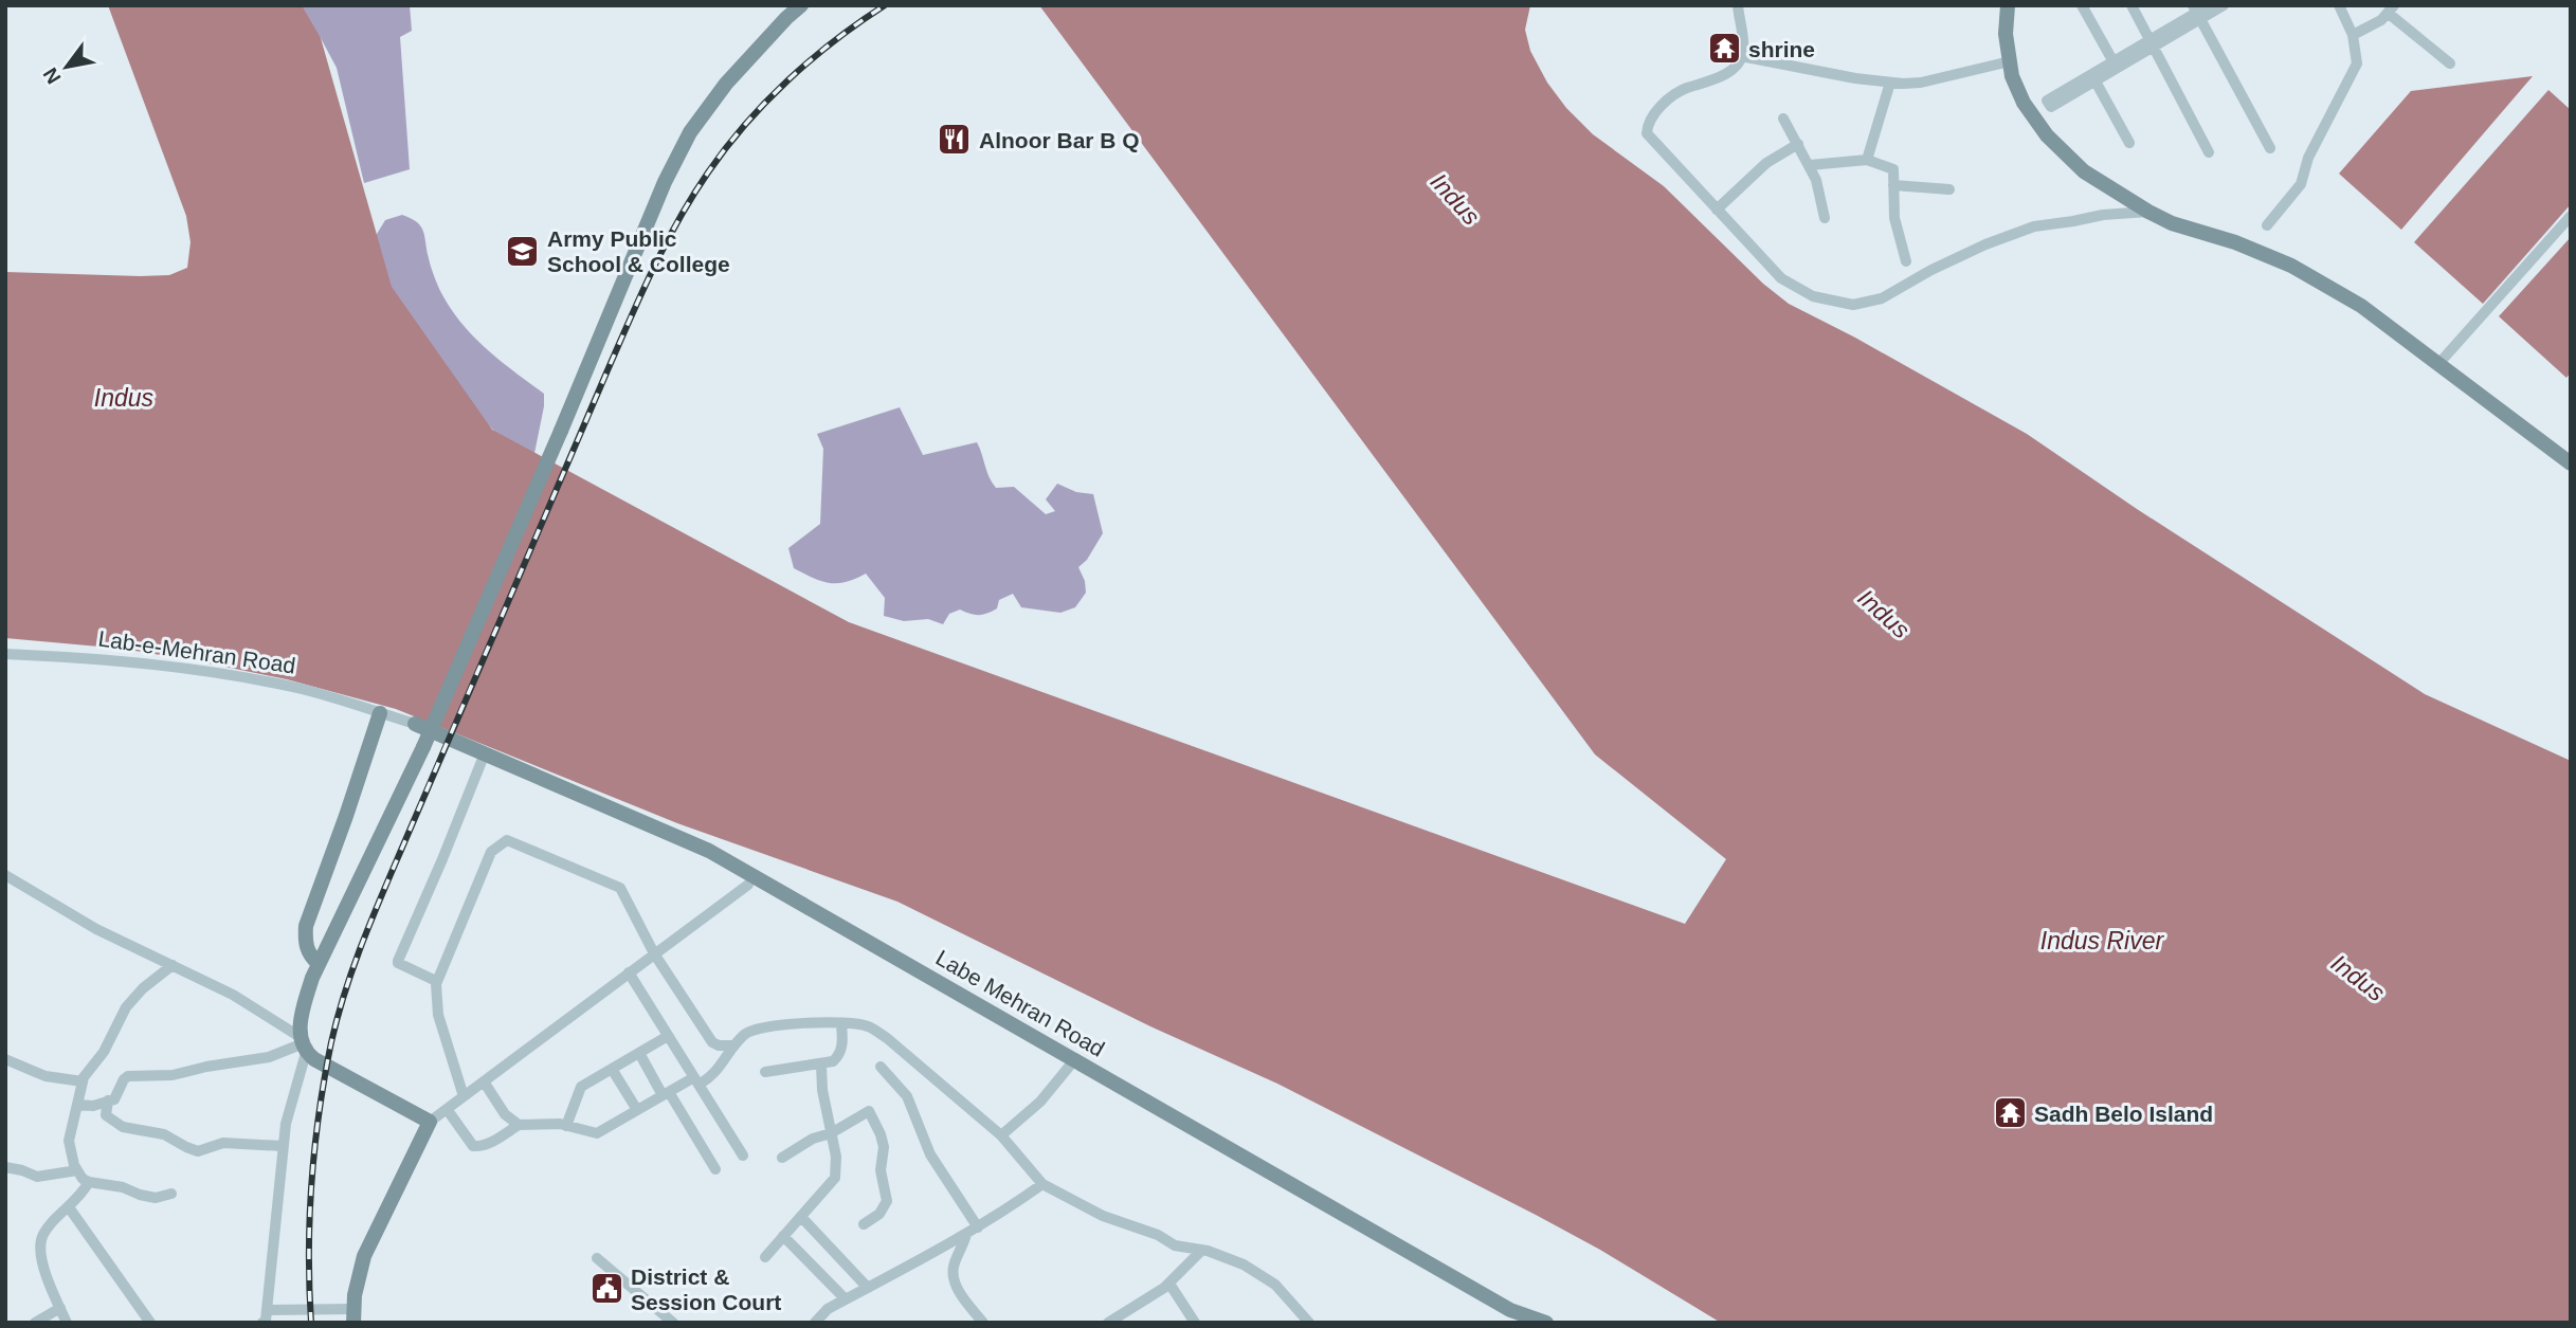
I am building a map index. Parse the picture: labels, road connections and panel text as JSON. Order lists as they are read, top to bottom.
{
  "streets": {
    "main road": ["Lab-e-Mehran Road", "Labe Mehran Road"]
  },
  "crossings": [
    ["Lab-e-Mehran Road", "Labe Mehran Road"]
  ],
  "water": ["Indus", "Indus River"],
  "places": {
    "temple": ["shrine", "Sadh Belo Island"],
    "restaurant": ["Alnoor Bar B Q"],
    "school or university": ["Army Public School & College"],
    "public building": ["District & Session Court"]
  },
  "north": "bottom left"
}
